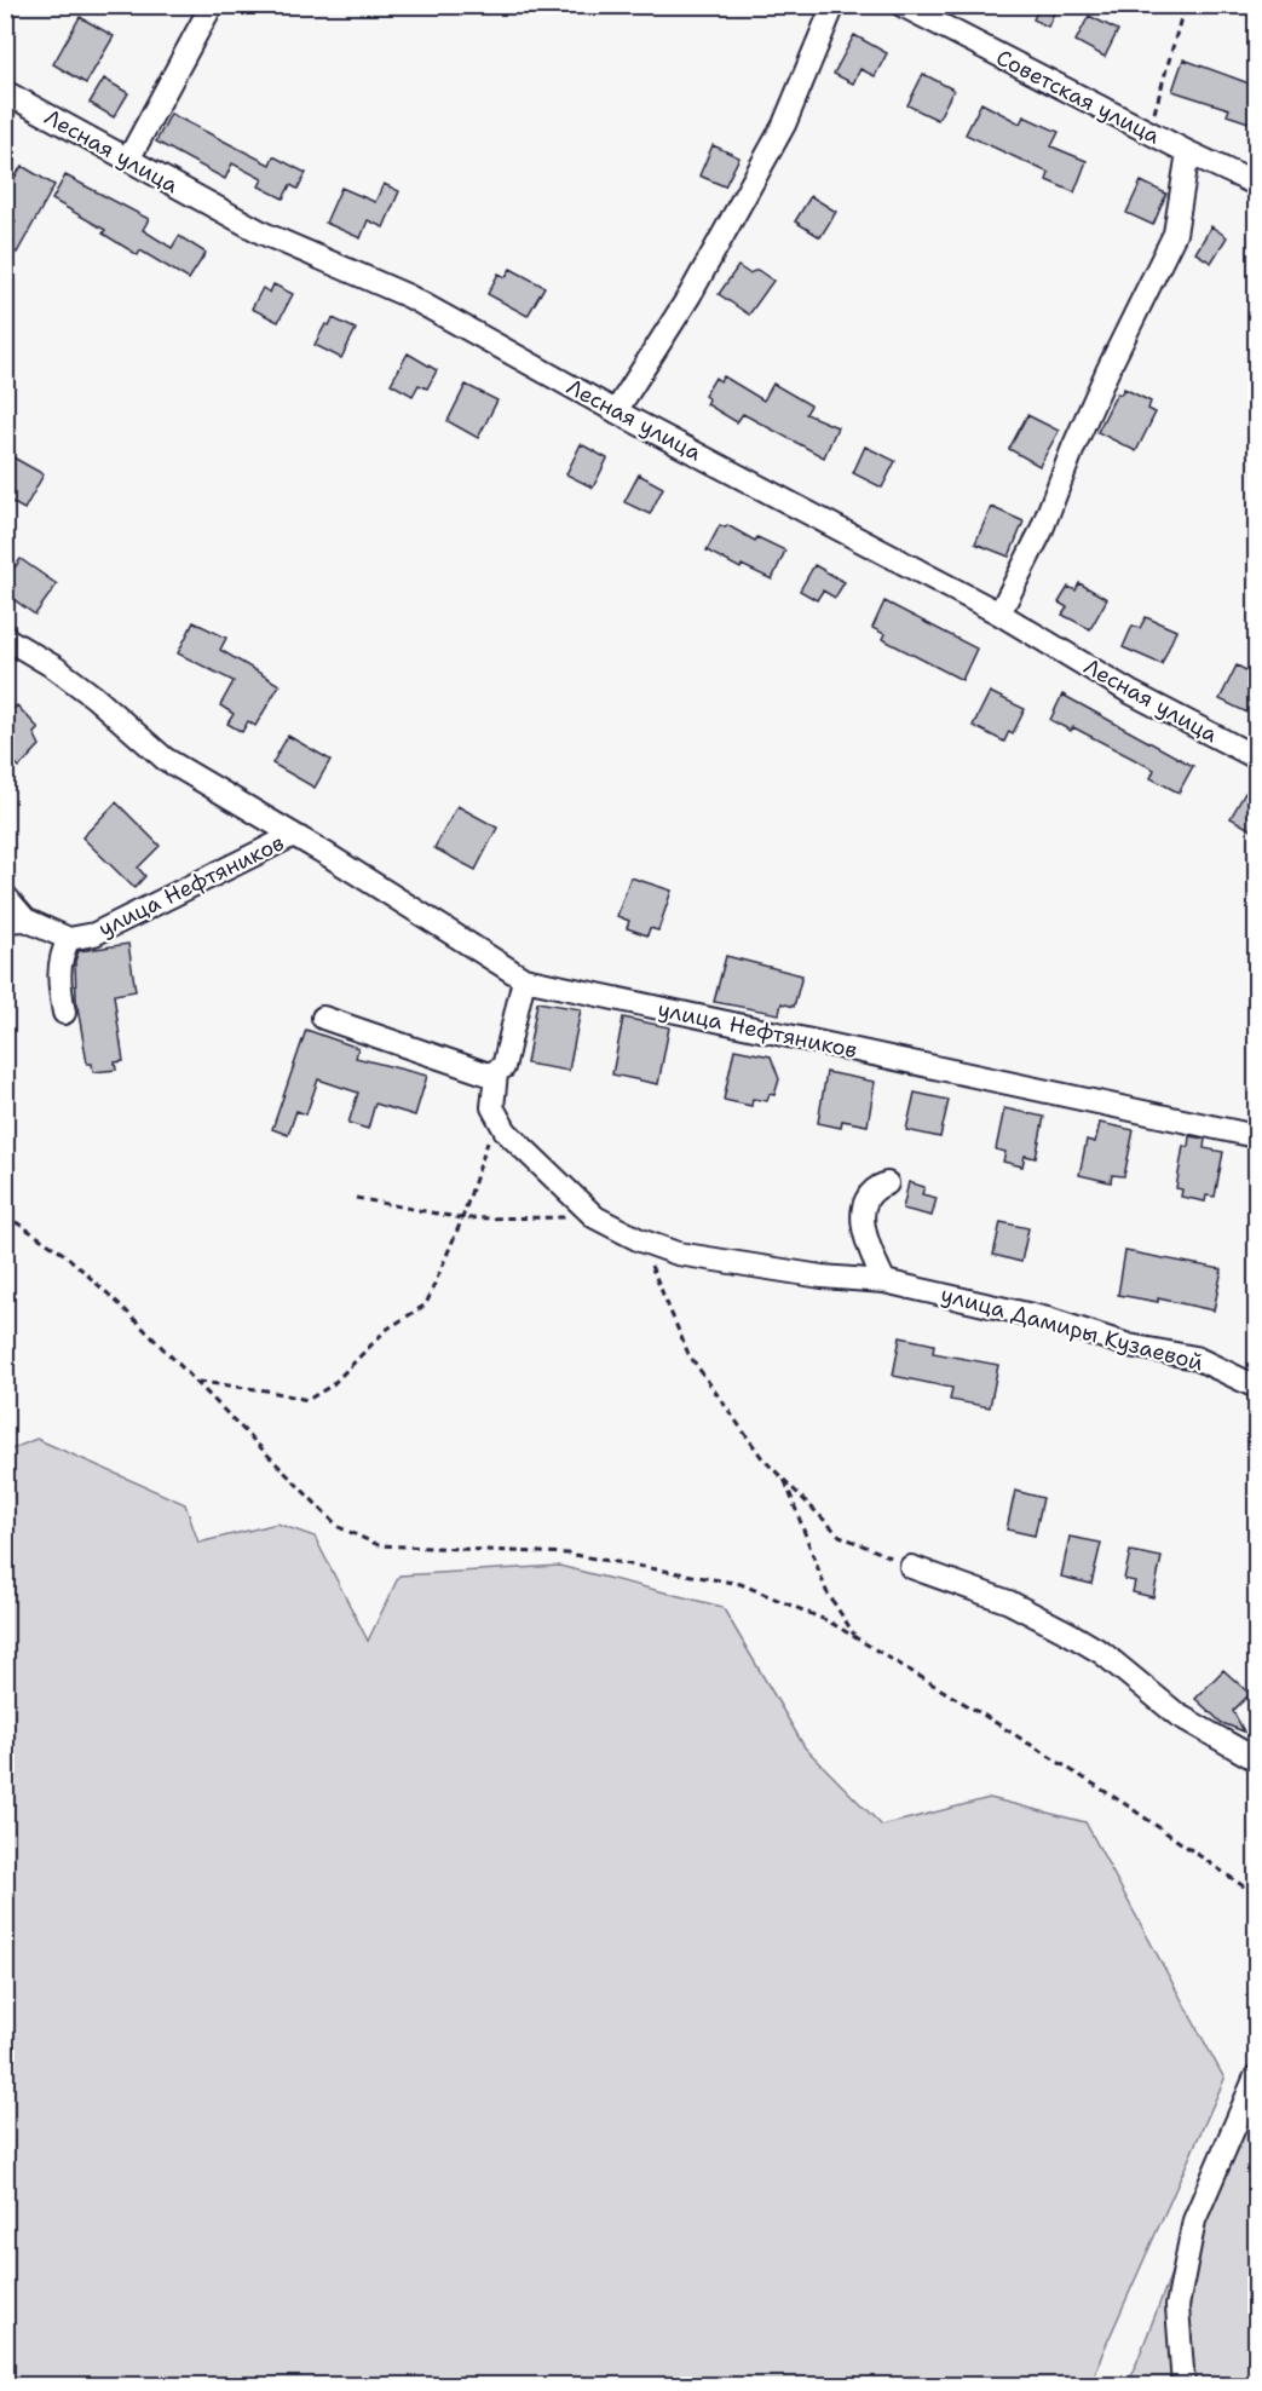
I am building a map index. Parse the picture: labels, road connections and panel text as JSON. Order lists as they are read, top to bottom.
{
  "streets": {
    "street": [
      "Советская улица",
      "Лесная улица",
      "улица Нефтяников",
      "улица Дамиры Кузаевой"
    ]
  }
}
